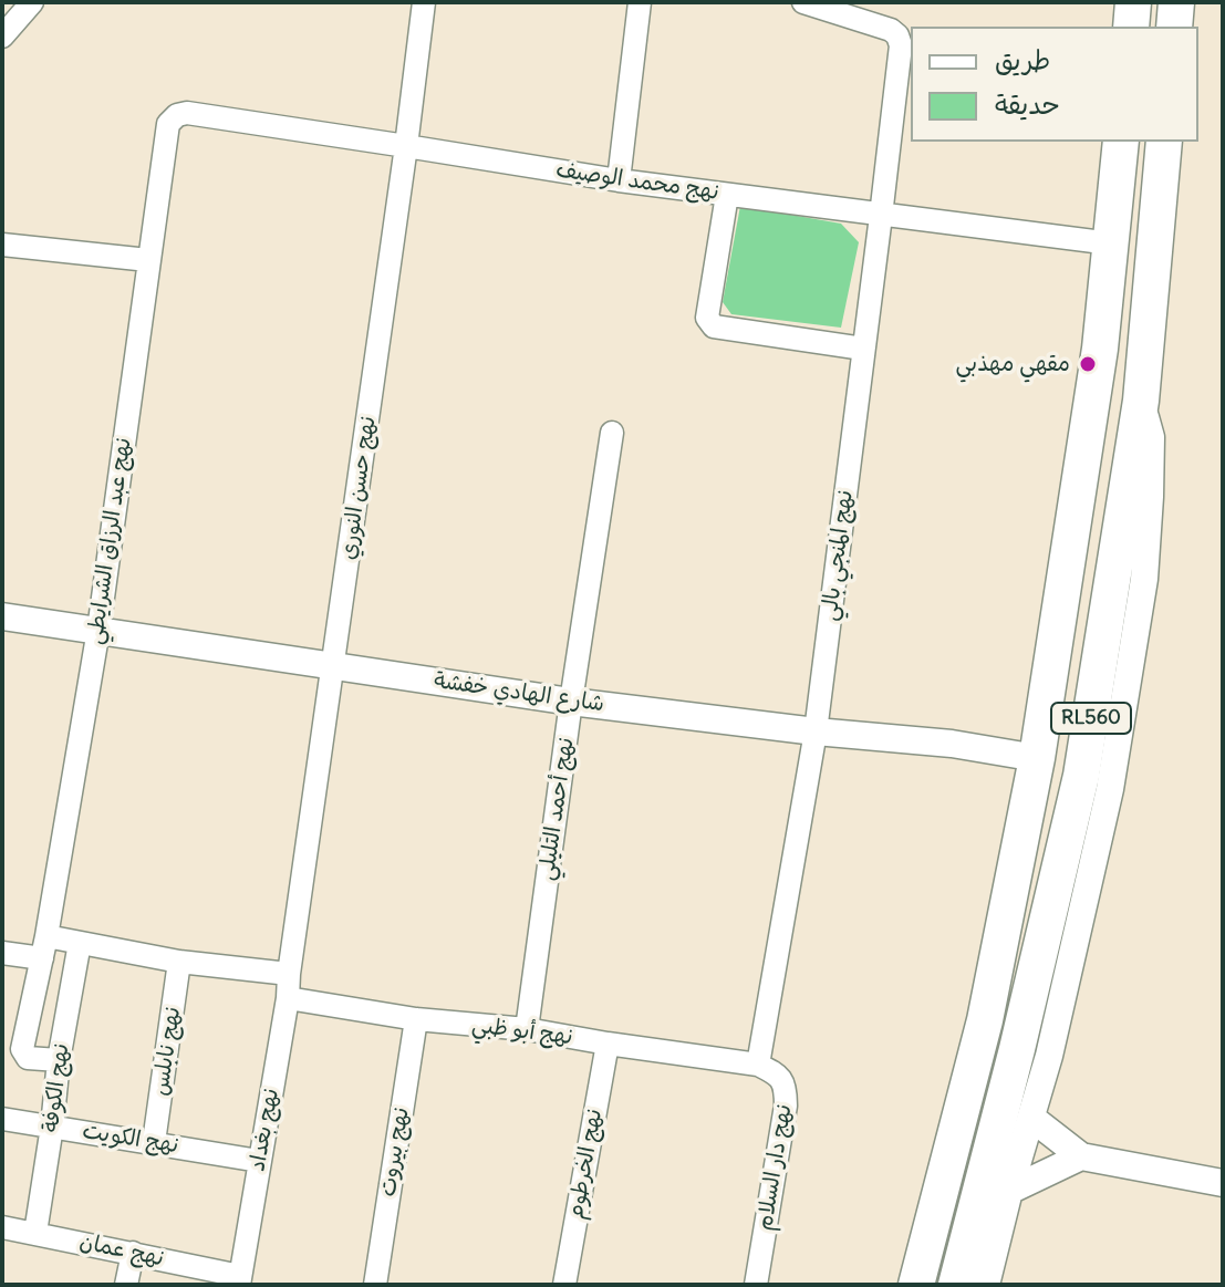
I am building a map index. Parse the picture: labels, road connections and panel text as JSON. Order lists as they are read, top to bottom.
{
  "streets": {
    "highway": ["RL560"],
    "street": [
      "نهج محمد الوصيف",
      "نهج حسن النوري",
      "نهج عبد الرزاق الشرايطي",
      "نهج المنجي بالي",
      "شارع الهادي خفشة",
      "نهج أحمد التليلي",
      "نهج أبو ظبي",
      "نهج نابلس",
      "نهج الكوفة",
      "نهج بغداد",
      "نهج الكويت",
      "نهج بيروت",
      "نهج الخرطوم",
      "نهج دار السلام",
      "نهج عمان"
    ]
  },
  "crossings": [
    ["نهج محمد الوصيف", "نهج حسن النوري"],
    ["نهج محمد الوصيف", "نهج عبد الرزاق الشرايطي"],
    ["نهج محمد الوصيف", "نهج المنجي بالي"],
    ["نهج محمد الوصيف", "RL560"],
    ["نهج حسن النوري", "شارع الهادي خفشة"],
    ["نهج حسن النوري", "نهج بغداد"],
    ["نهج عبد الرزاق الشرايطي", "شارع الهادي خفشة"],
    ["نهج عبد الرزاق الشرايطي", "نهج الكوفة"],
    ["نهج المنجي بالي", "شارع الهادي خفشة"],
    ["نهج المنجي بالي", "نهج أبو ظبي"],
    ["نهج المنجي بالي", "نهج دار السلام"],
    ["شارع الهادي خفشة", "RL560"],
    ["شارع الهادي خفشة", "نهج أحمد التليلي"],
    ["نهج أحمد التليلي", "نهج أبو ظبي"],
    ["نهج أبو ظبي", "نهج بغداد"],
    ["نهج أبو ظبي", "نهج بيروت"],
    ["نهج أبو ظبي", "نهج الخرطوم"],
    ["نهج أبو ظبي", "نهج دار السلام"],
    ["نهج نابلس", "نهج الكويت"],
    ["نهج الكوفة", "نهج الكويت"],
    ["نهج الكوفة", "نهج عمان"],
    ["نهج بغداد", "نهج الكويت"],
    ["نهج بغداد", "نهج عمان"]
  ],
  "places": ["مقهي مهذبي"],
  "legend": ["طريق", "حديقة"]
}
